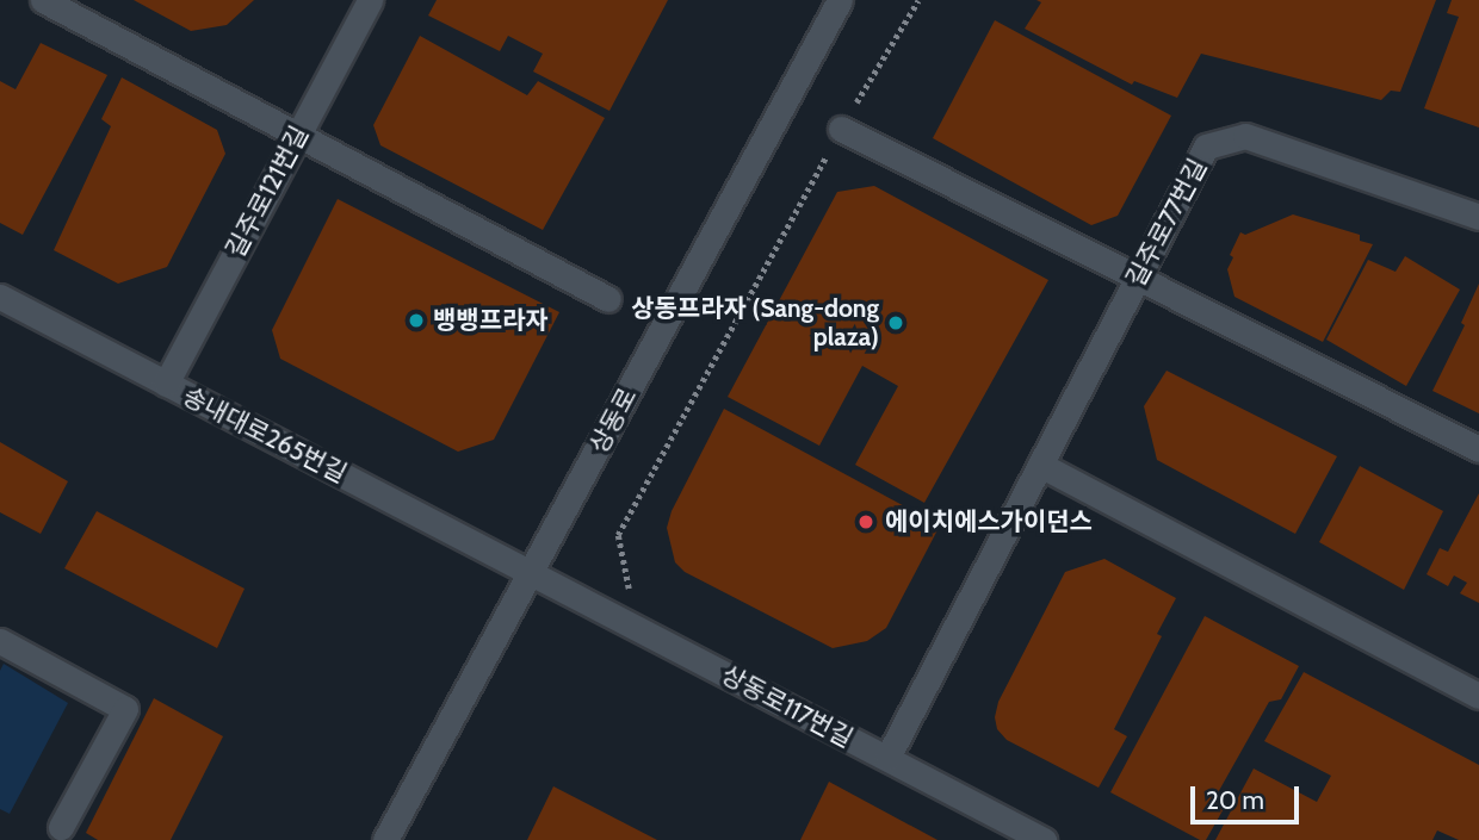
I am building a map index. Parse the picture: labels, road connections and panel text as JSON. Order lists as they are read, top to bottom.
{
  "streets": {
    "street": [
      "길주로121번길",
      "길주로77번길",
      "상동로",
      "송내대로265번길",
      "상동로117번길"
    ]
  },
  "crossings": [
    ["길주로121번길", "송내대로265번길"],
    ["길주로77번길", "상동로117번길"],
    ["상동로", "송내대로265번길"],
    ["상동로", "상동로117번길"],
    ["송내대로265번길", "상동로117번길"]
  ],
  "places": ["뱅뱅프라자", "상동프라자 (Sang-dong plaza)", "에이치에스가이던스"],
  "scale_bar": "20 m"
}
